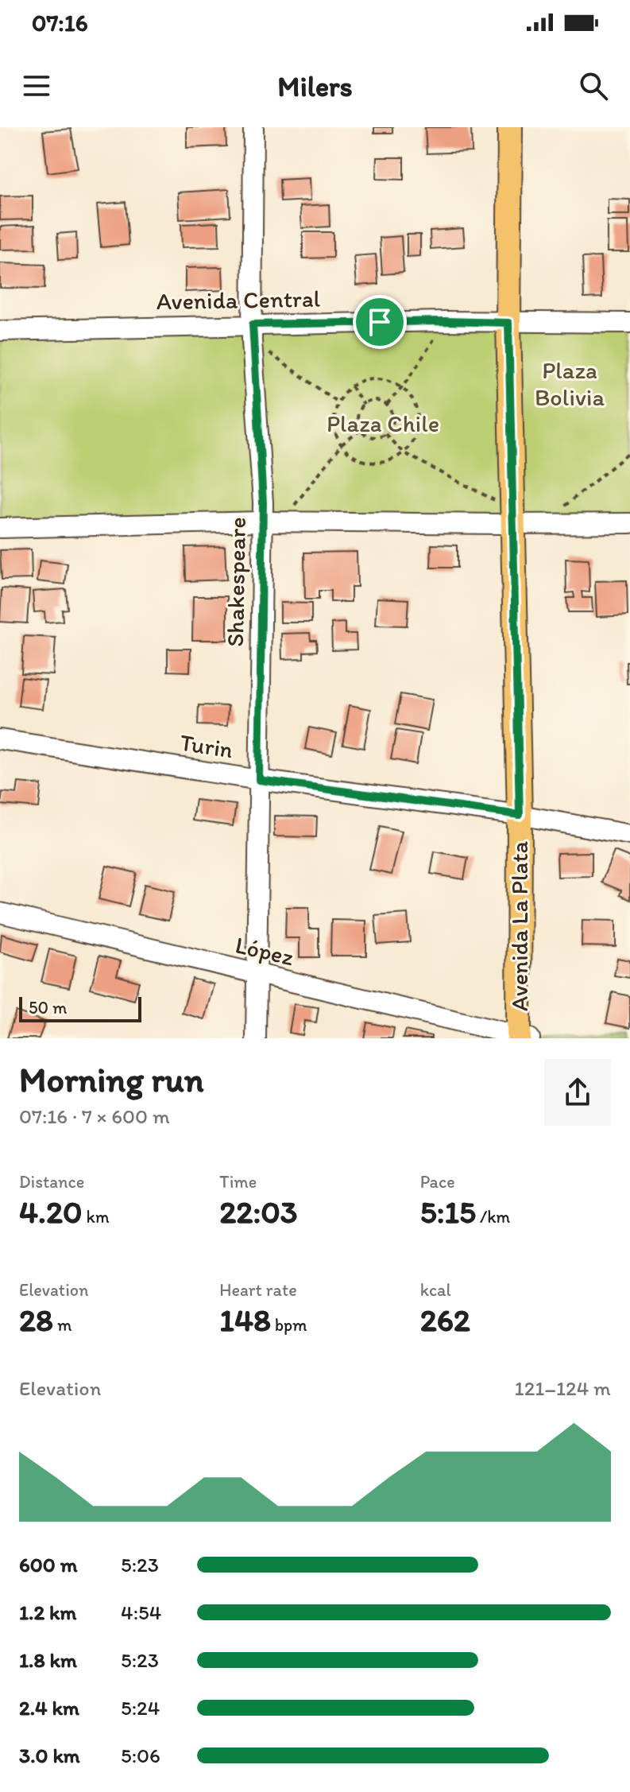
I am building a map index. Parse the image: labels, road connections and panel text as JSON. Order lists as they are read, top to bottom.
{
  "streets": {
    "main road": ["Avenida La Plata"],
    "street": [
      "Avenida Central",
      "Shakespeare",
      "Turin",
      "López"
    ]
  },
  "crossings": [
    ["Avenida Central", "Shakespeare"],
    ["Avenida Central", "Avenida La Plata"],
    ["Shakespeare", "Turin"],
    ["Shakespeare", "López"],
    ["Turin", "Avenida La Plata"],
    ["Avenida La Plata", "López"]
  ],
  "parks": ["Plaza Bolivia", "Plaza Chile"],
  "scale_bar": "50 m",
  "page": {
    "status": "07:16",
    "header": "Milers",
    "scale": "50 m",
    "heading": ["Morning run", "07:16 · 7 × 600 m"],
    "stats": [
      ["Distance", "4.20 km"],
      ["Time", "22:03"],
      ["Pace", "5:15 /km"],
      ["Elevation", "28 m"],
      ["Heart rate", "148 bpm"],
      ["kcal", "262"]
    ],
    "chart": ["Elevation", "121–124 m"],
    "list": [
      {
        "name": "600 m",
        "note": "5:23"
      },
      {
        "name": "1.2 km",
        "note": "4:54"
      },
      {
        "name": "1.8 km",
        "note": "5:23"
      },
      {
        "name": "2.4 km",
        "note": "5:24"
      },
      {
        "name": "3.0 km",
        "note": "5:06"
      }
    ]
  }
}
